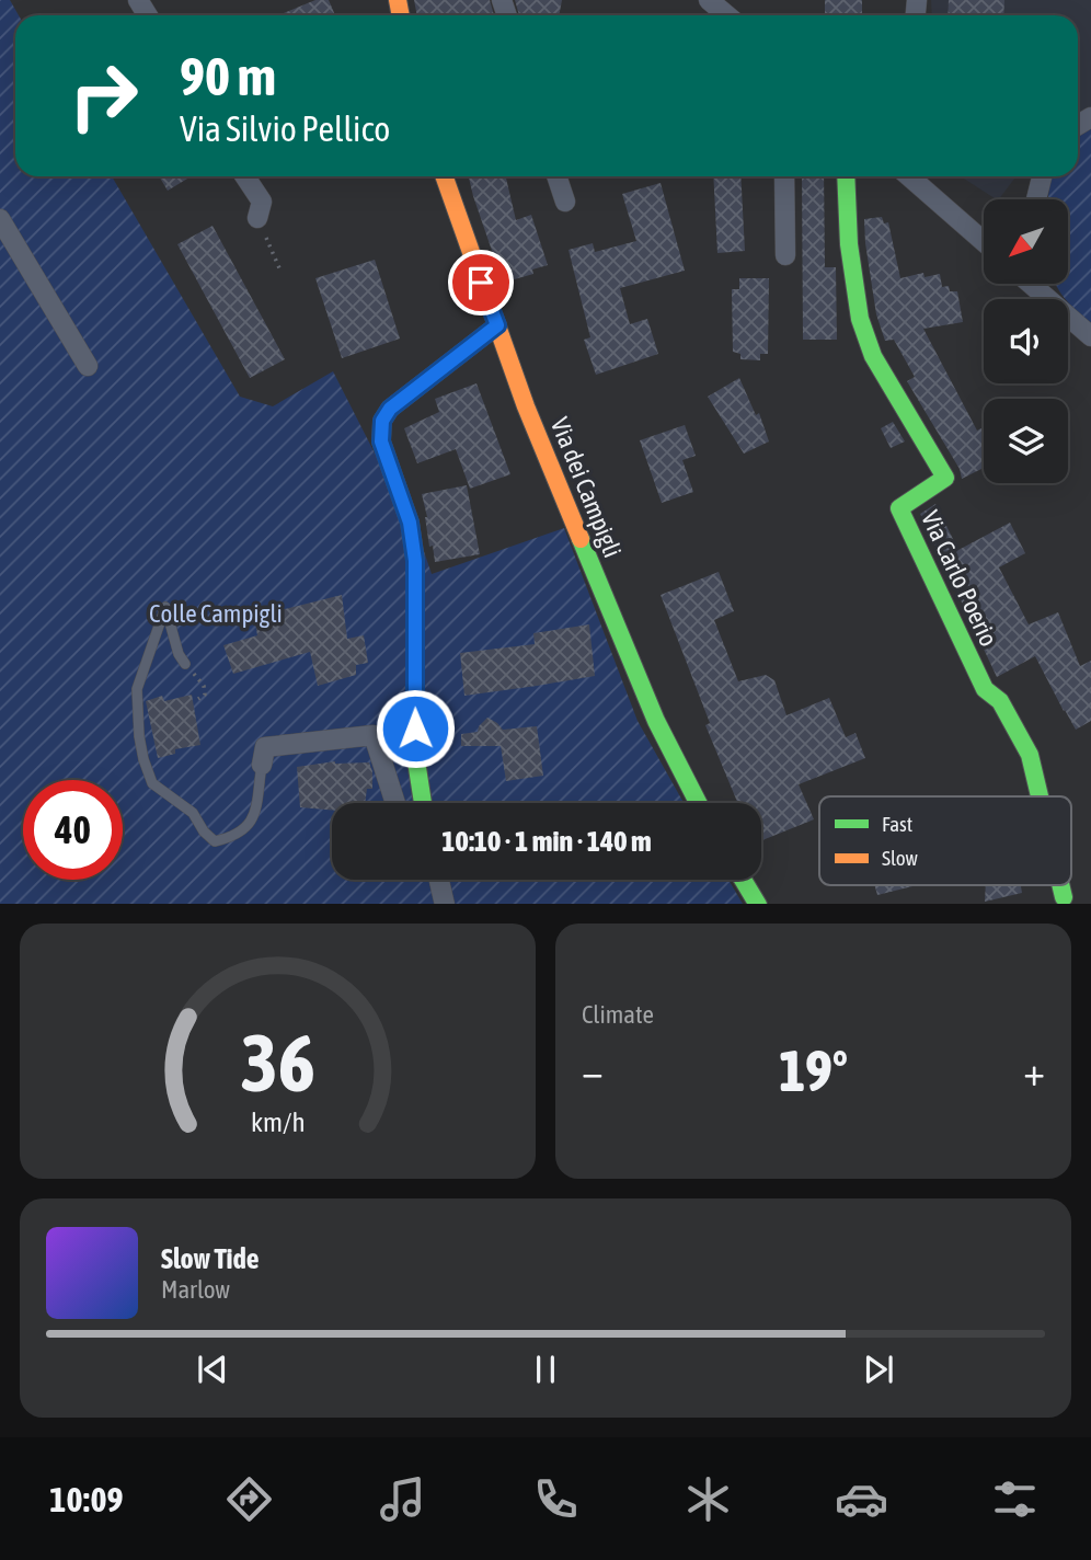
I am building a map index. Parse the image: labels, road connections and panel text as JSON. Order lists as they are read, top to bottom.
{
  "streets": {
    "street": ["Via dei Campigli", "Via Carlo Poerio"]
  },
  "parks": ["Colle Campigli"],
  "legend": ["Fast", "Slow"],
  "north": "bottom left",
  "page": {
    "turn": ["90 m", "Via Silvio Pellico"],
    "limit": "40",
    "trip": "10:10 · 1 min · 140 m",
    "tile": "Climate",
    "heat": ["−", "19°", "+"],
    "song": ["Slow Tide", "Marlow"],
    "tabs": "10:09",
    "gauge": ["36", "km/h"]
  }
}
